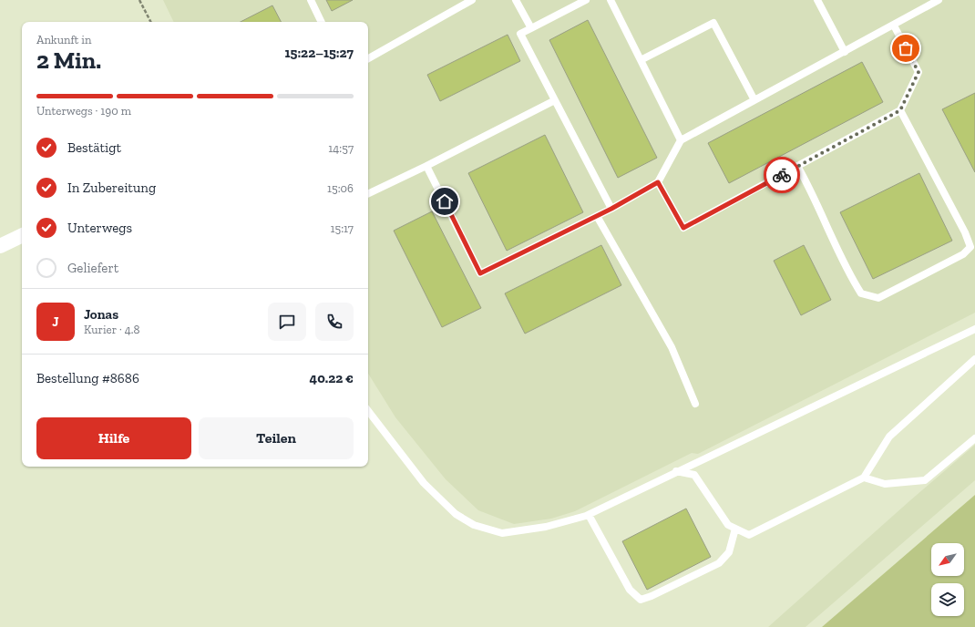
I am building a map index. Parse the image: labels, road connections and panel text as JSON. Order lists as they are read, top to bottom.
{
  "north": "bottom left",
  "page": {
    "heading": ["2 Min.", "Ankunft in", "15:22–15:27"],
    "panel": [
      "Jonas",
      "Kurier · 4.8",
      "Bestellung #8686",
      "40.22 €"
    ],
    "bar": "Unterwegs · 190 m",
    "list": [
      ["Bestätigt", "14:57"],
      ["In Zubereitung", "15:06"],
      ["Unterwegs", "15:17"],
      "Geliefert"
    ],
    "round": "J",
    "buttons": ["Hilfe", "Teilen"]
  }
}
